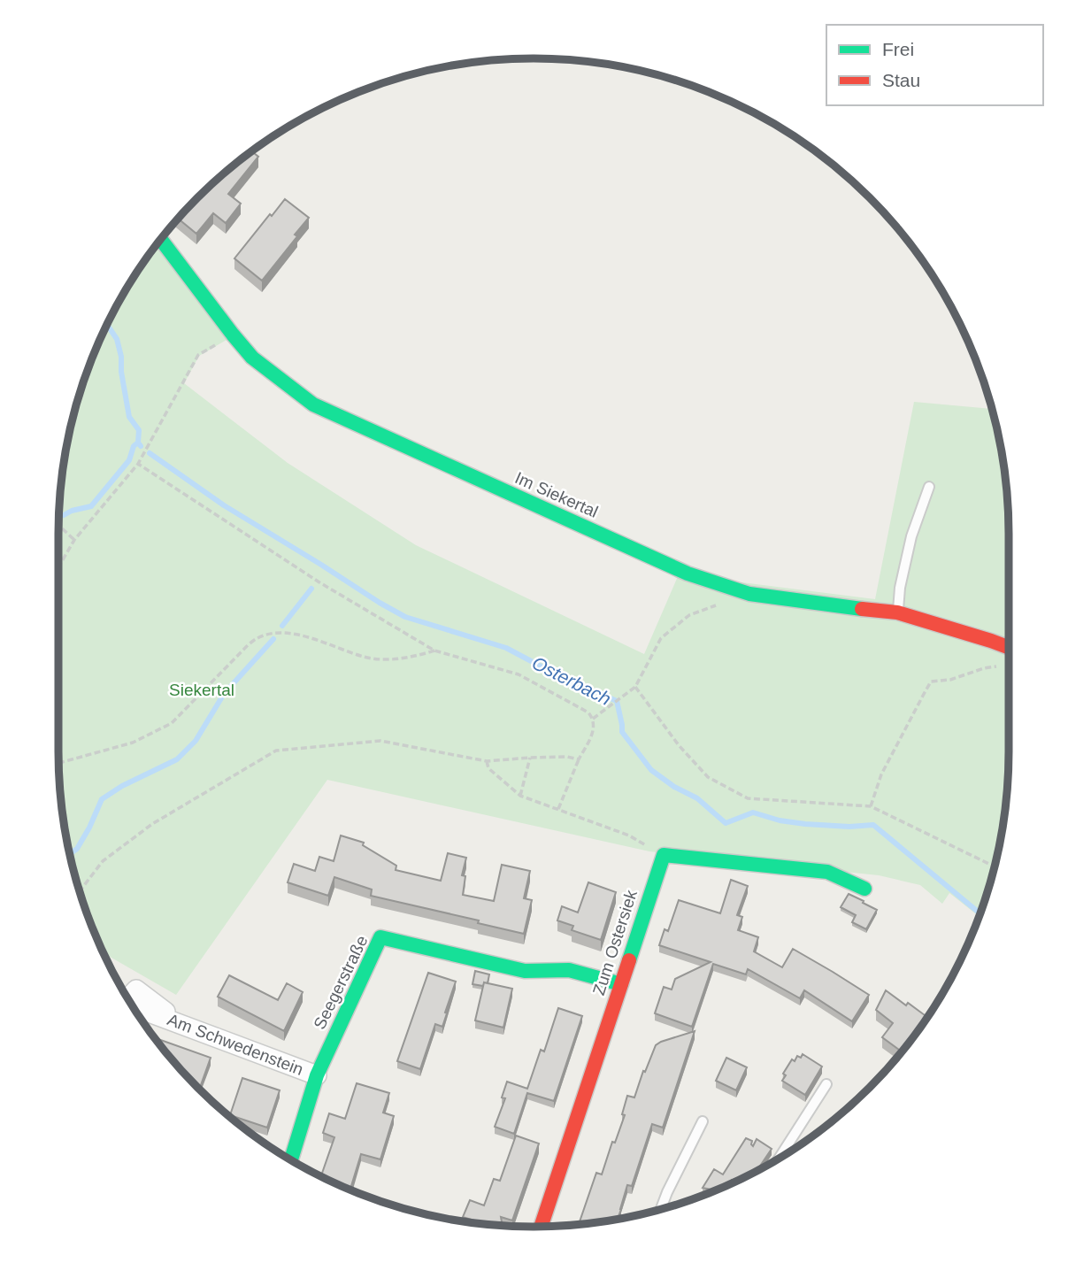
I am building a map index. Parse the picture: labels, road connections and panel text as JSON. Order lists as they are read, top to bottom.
{
  "streets": {
    "street": [
      "Im Siekertal",
      "Zum Ostersiek",
      "Seegerstraße",
      "Am Schwedenstein"
    ]
  },
  "crossings": [
    ["Zum Ostersiek", "Seegerstraße"],
    ["Seegerstraße", "Am Schwedenstein"]
  ],
  "water": ["Osterbach"],
  "parks": ["Siekertal"],
  "legend": ["Frei", "Stau"]
}
